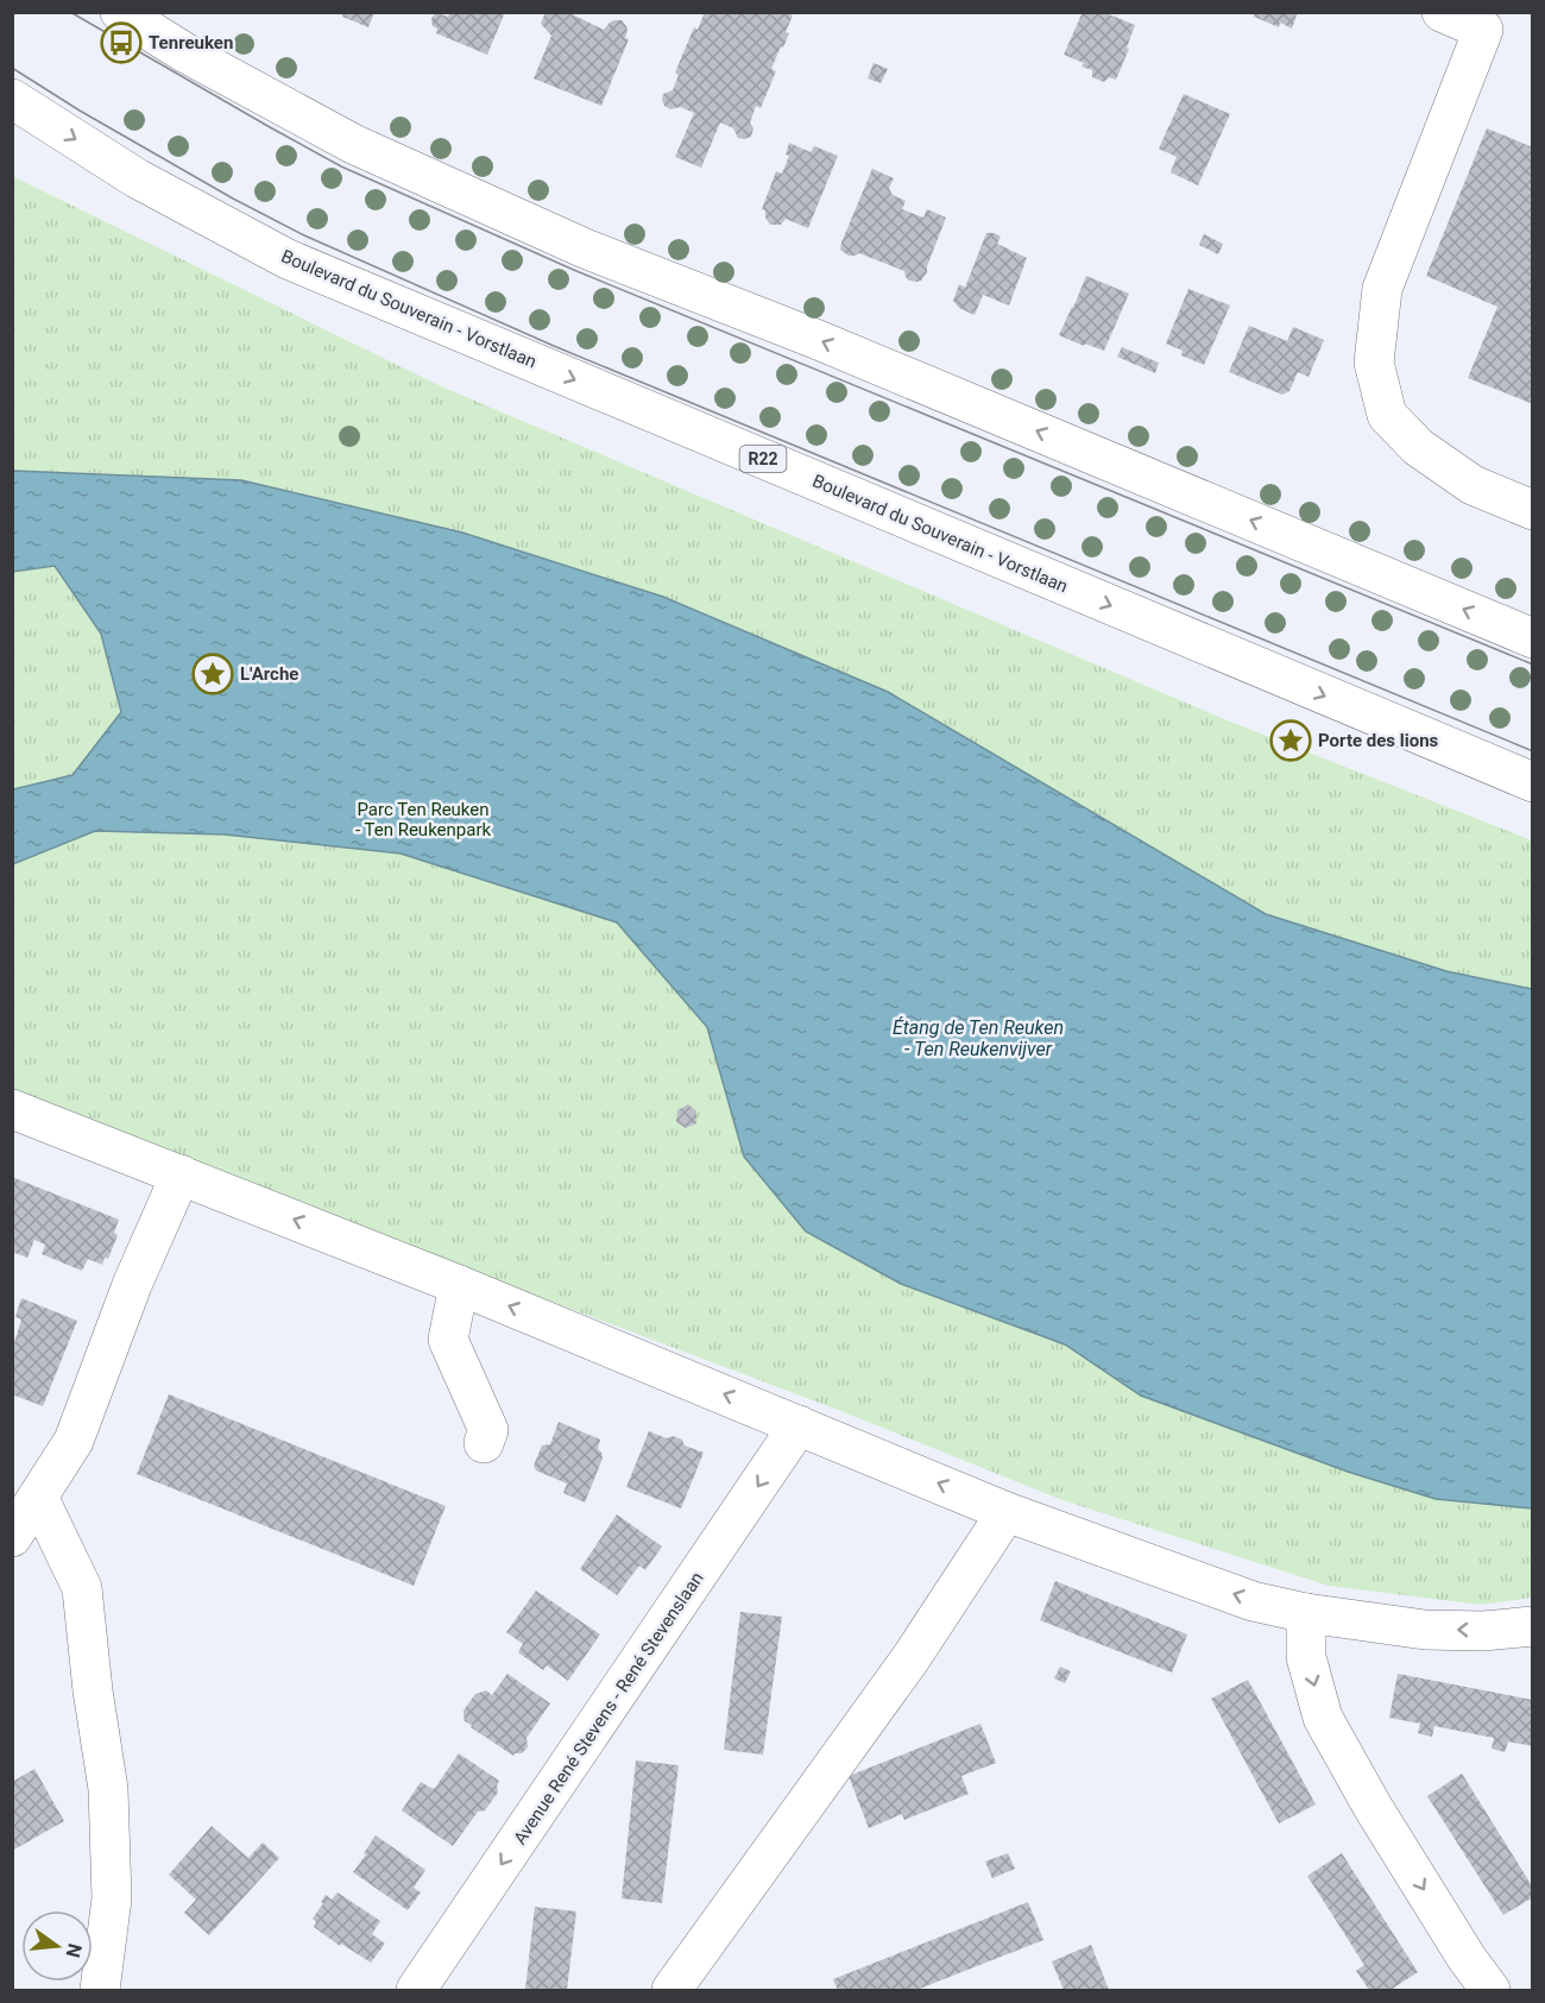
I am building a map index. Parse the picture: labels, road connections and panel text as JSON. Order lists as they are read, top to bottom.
{
  "streets": {
    "street": ["Boulevard du Souverain - Vorstlaan", "R22", "Avenue René Stevens - René Stevenslaan"]
  },
  "water": ["Étang de Ten Reuken - Ten Reukenvijver"],
  "parks": ["Parc Ten Reuken - Ten Reukenpark"],
  "places": {
    "bus stop": ["Tenreuken"],
    "place": ["L'Arche", "Porte des lions"]
  },
  "north": "right"
}
